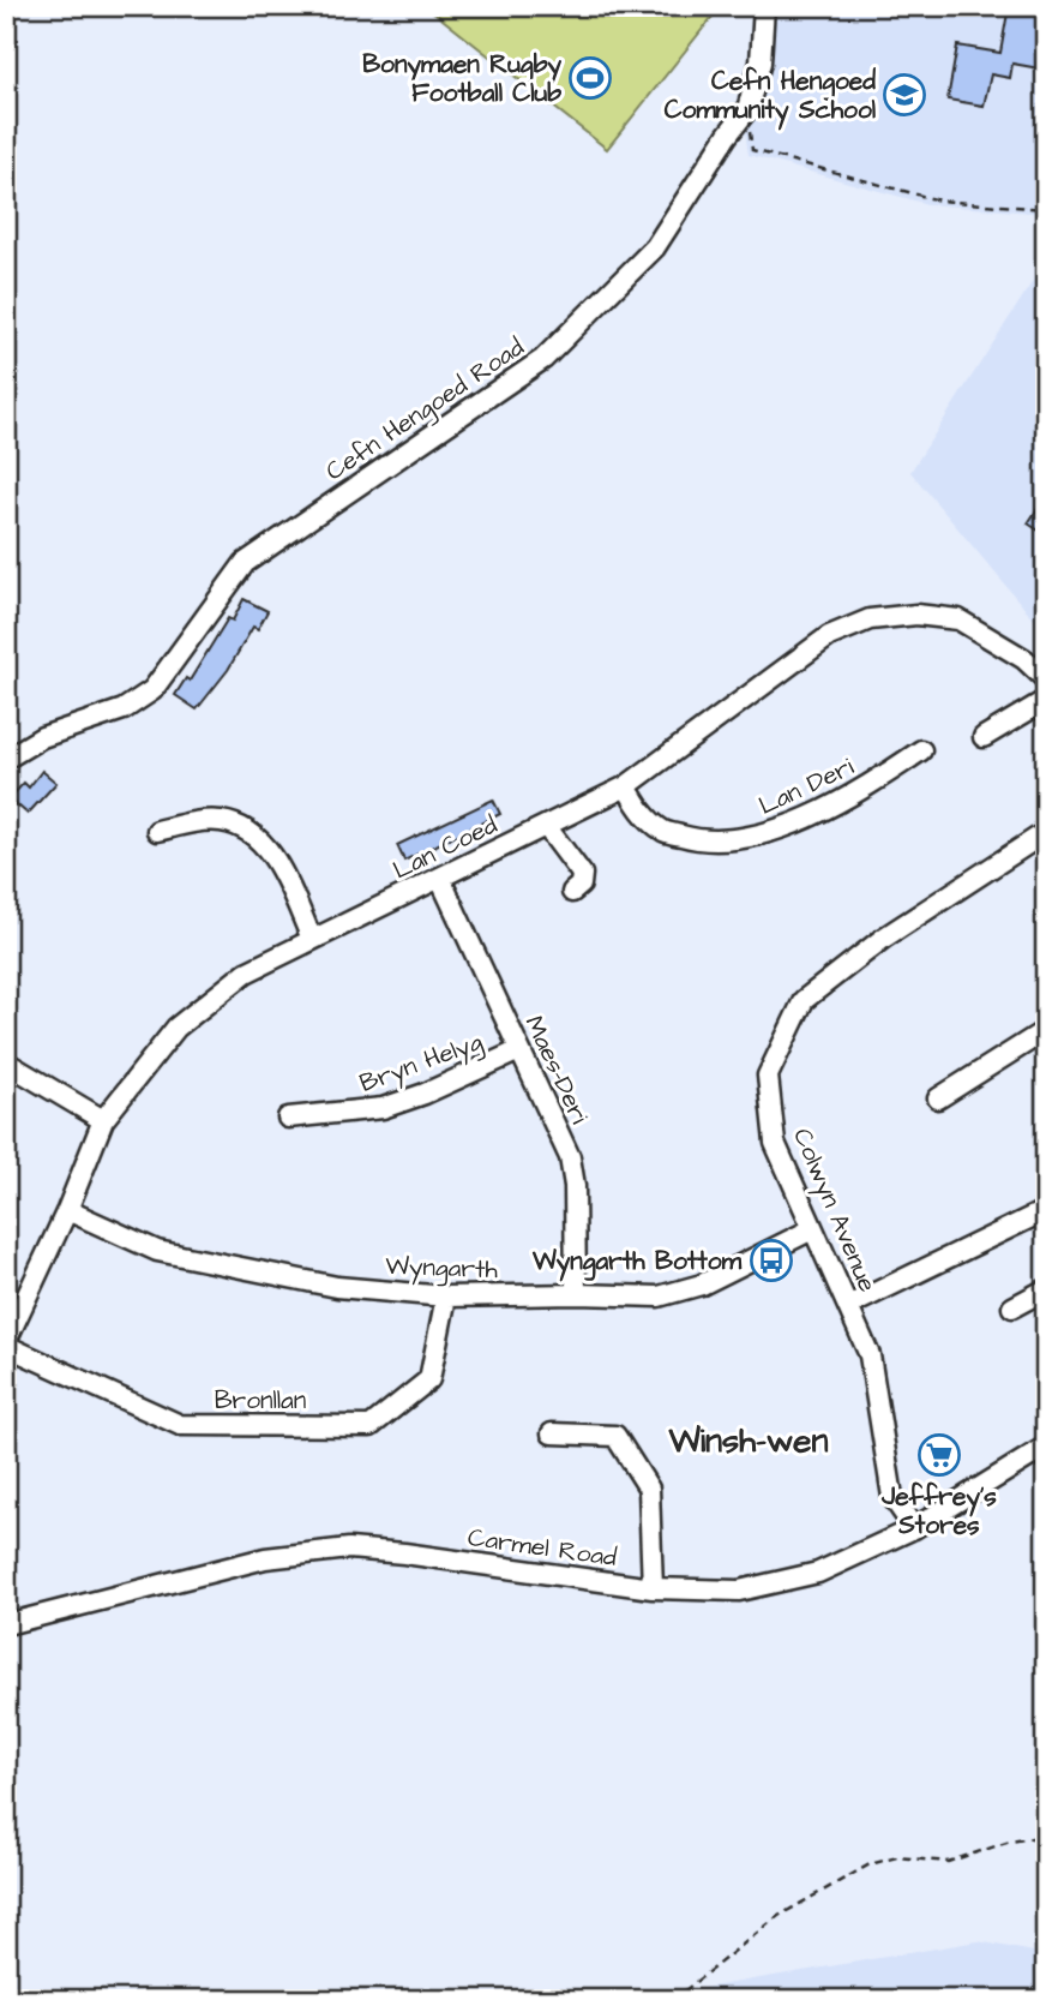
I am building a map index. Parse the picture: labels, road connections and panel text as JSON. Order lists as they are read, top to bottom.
{
  "streets": {
    "street": [
      "Cefn Hengoed Road",
      "Lan Deri",
      "Lan Coed",
      "Bryn Helyg",
      "Maes-Deri",
      "Colwyn Avenue",
      "Wyngarth",
      "Bronllan",
      "Carmel Road"
    ]
  },
  "crossings": [
    ["Lan Deri", "Lan Coed"],
    ["Lan Coed", "Maes-Deri"],
    ["Lan Coed", "Wyngarth"],
    ["Lan Coed", "Bronllan"],
    ["Bryn Helyg", "Maes-Deri"],
    ["Maes-Deri", "Wyngarth"],
    ["Colwyn Avenue", "Wyngarth"],
    ["Colwyn Avenue", "Carmel Road"],
    ["Wyngarth", "Bronllan"]
  ],
  "districts": ["Winsh-wen"],
  "places": {
    "sports": ["Bonymaen Rugby Football Club"],
    "school or university": ["Cefn Hengoed Community School"],
    "bus stop": ["Wyngarth Bottom"],
    "supermarket": ["Jeffrey's Stores"]
  }
}
